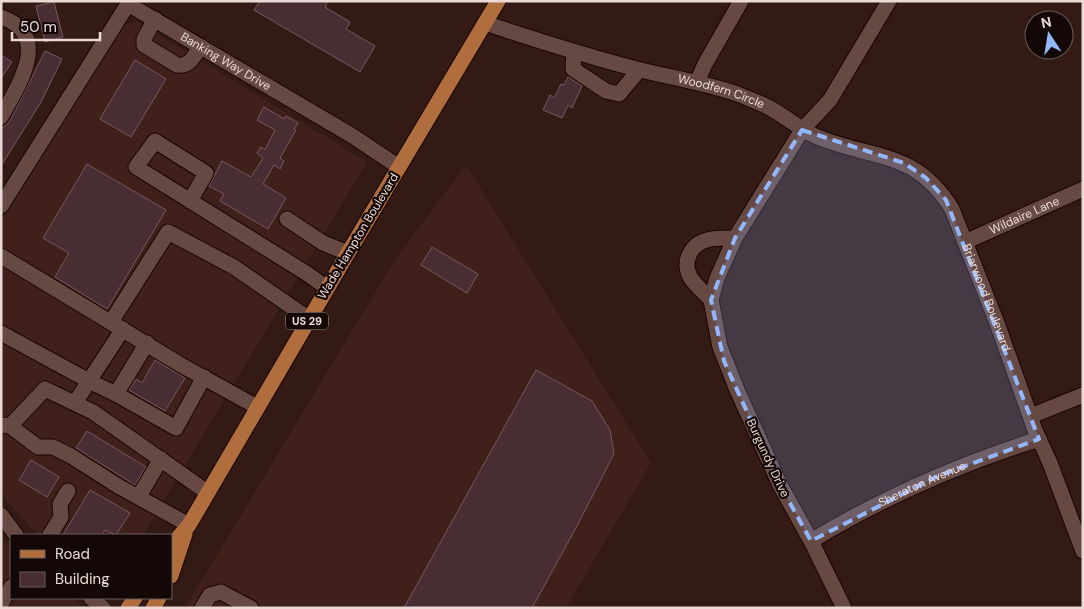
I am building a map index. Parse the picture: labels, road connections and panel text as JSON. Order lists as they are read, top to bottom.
{
  "streets": {
    "main road": ["Wade Hampton Boulevard", "US 29"],
    "street": [
      "Banking Way Drive",
      "Woodfern Circle",
      "Wildaire Lane",
      "Briarwood Boulevard",
      "Burgundy Drive",
      "Sheraton Avenue"
    ]
  },
  "crossings": [
    ["Banking Way Drive", "Wade Hampton Boulevard"],
    ["Woodfern Circle", "Wade Hampton Boulevard"],
    ["Woodfern Circle", "Briarwood Boulevard"],
    ["Woodfern Circle", "Burgundy Drive"],
    ["Wildaire Lane", "Briarwood Boulevard"],
    ["Briarwood Boulevard", "Burgundy Drive"],
    ["Briarwood Boulevard", "Sheraton Avenue"],
    ["Burgundy Drive", "Sheraton Avenue"]
  ],
  "legend": ["Road", "Building"],
  "scale_bar": "50 m",
  "north": "top"
}
